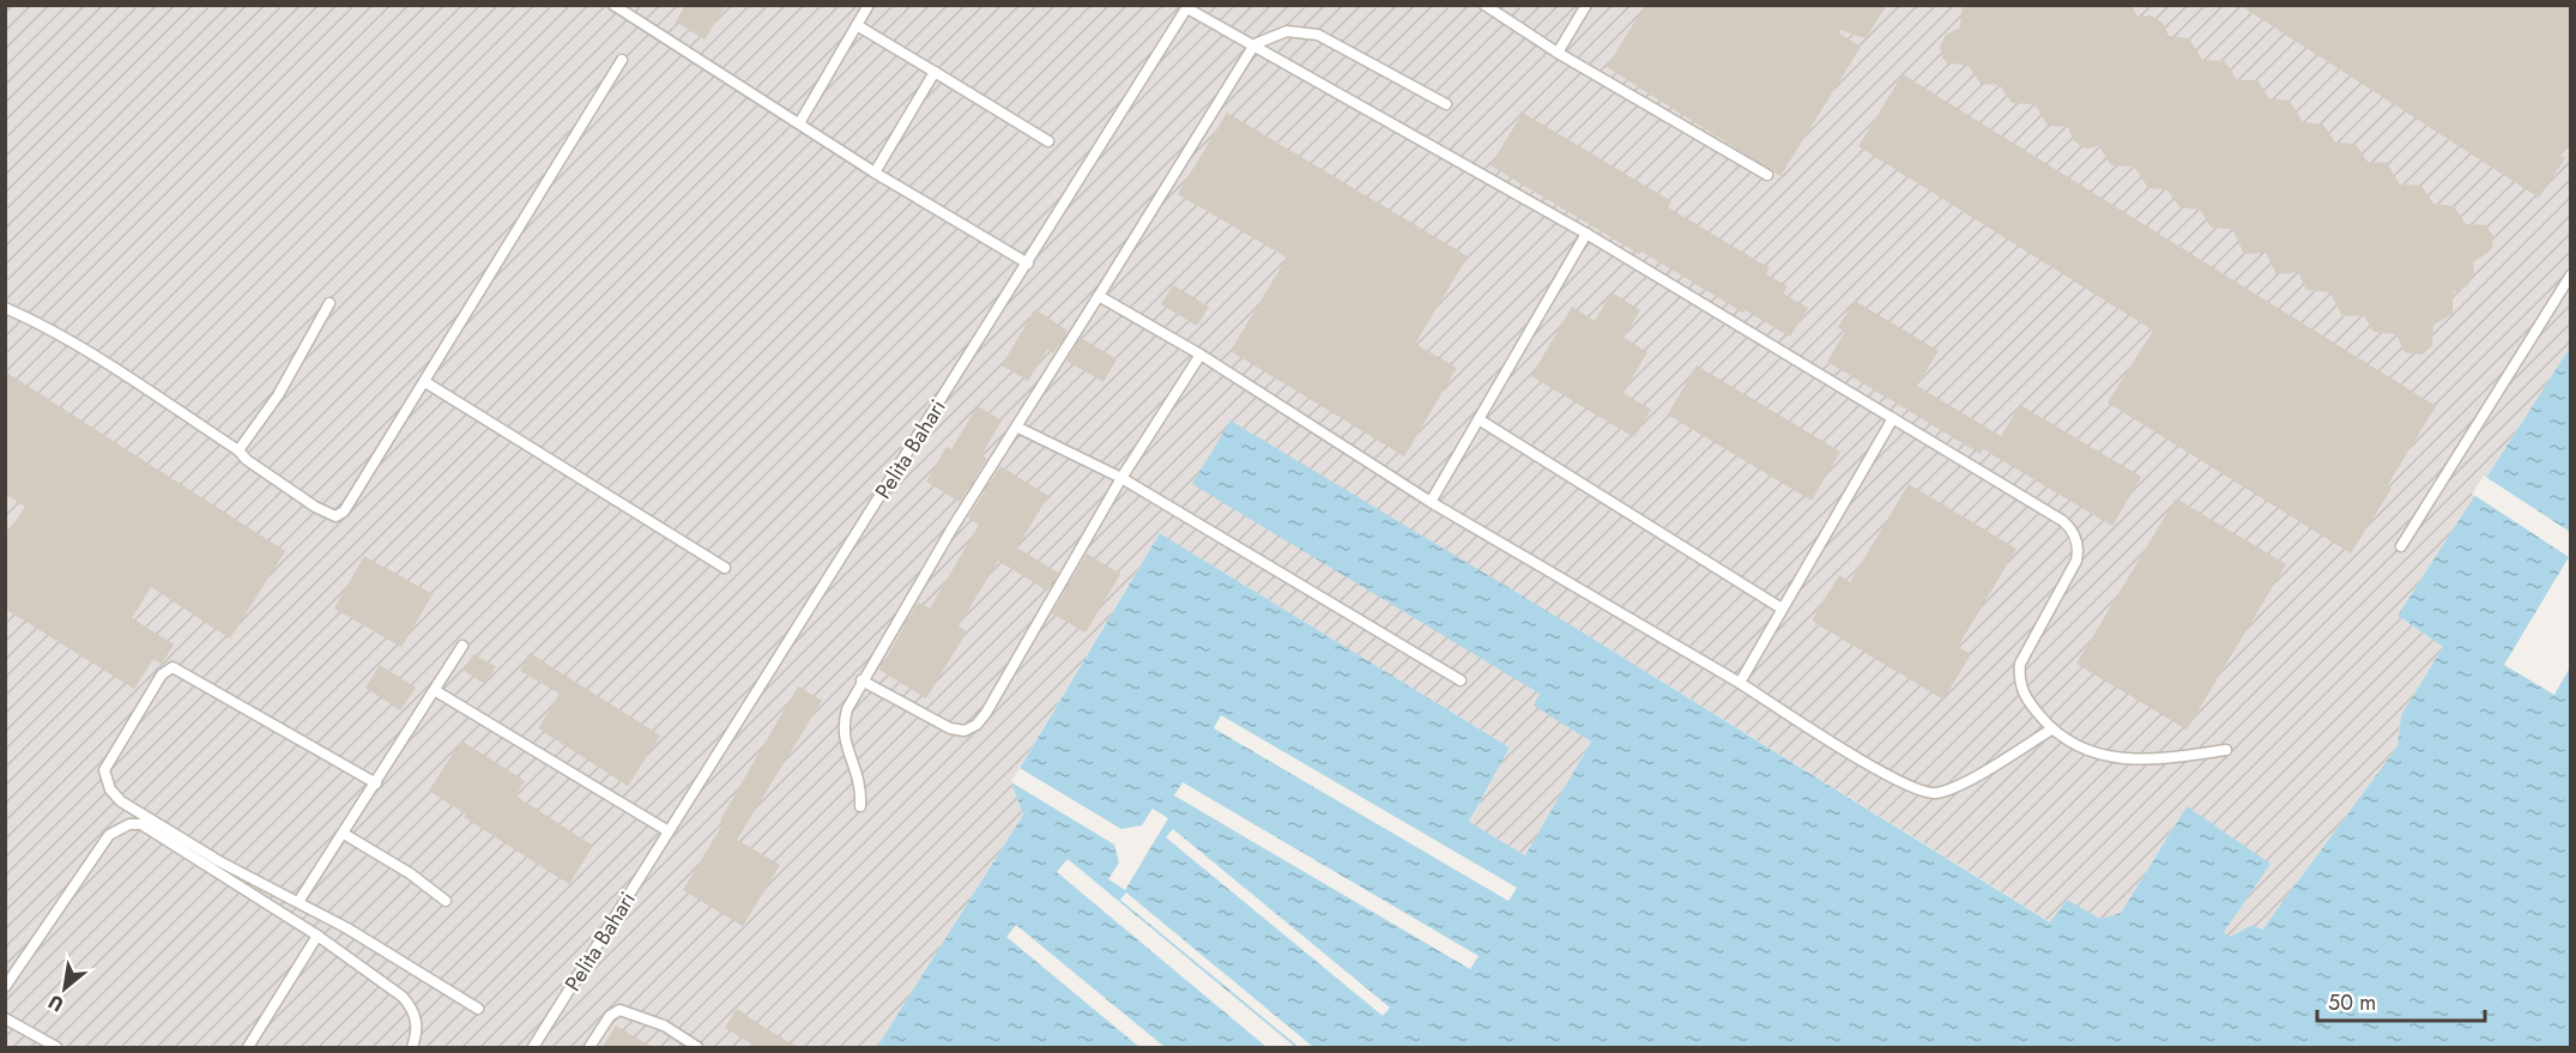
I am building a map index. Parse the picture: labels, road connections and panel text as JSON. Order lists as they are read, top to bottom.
{
  "streets": {
    "lane": ["Pelita Bahari"]
  },
  "scale_bar": "50 m",
  "north": "bottom left"
}
